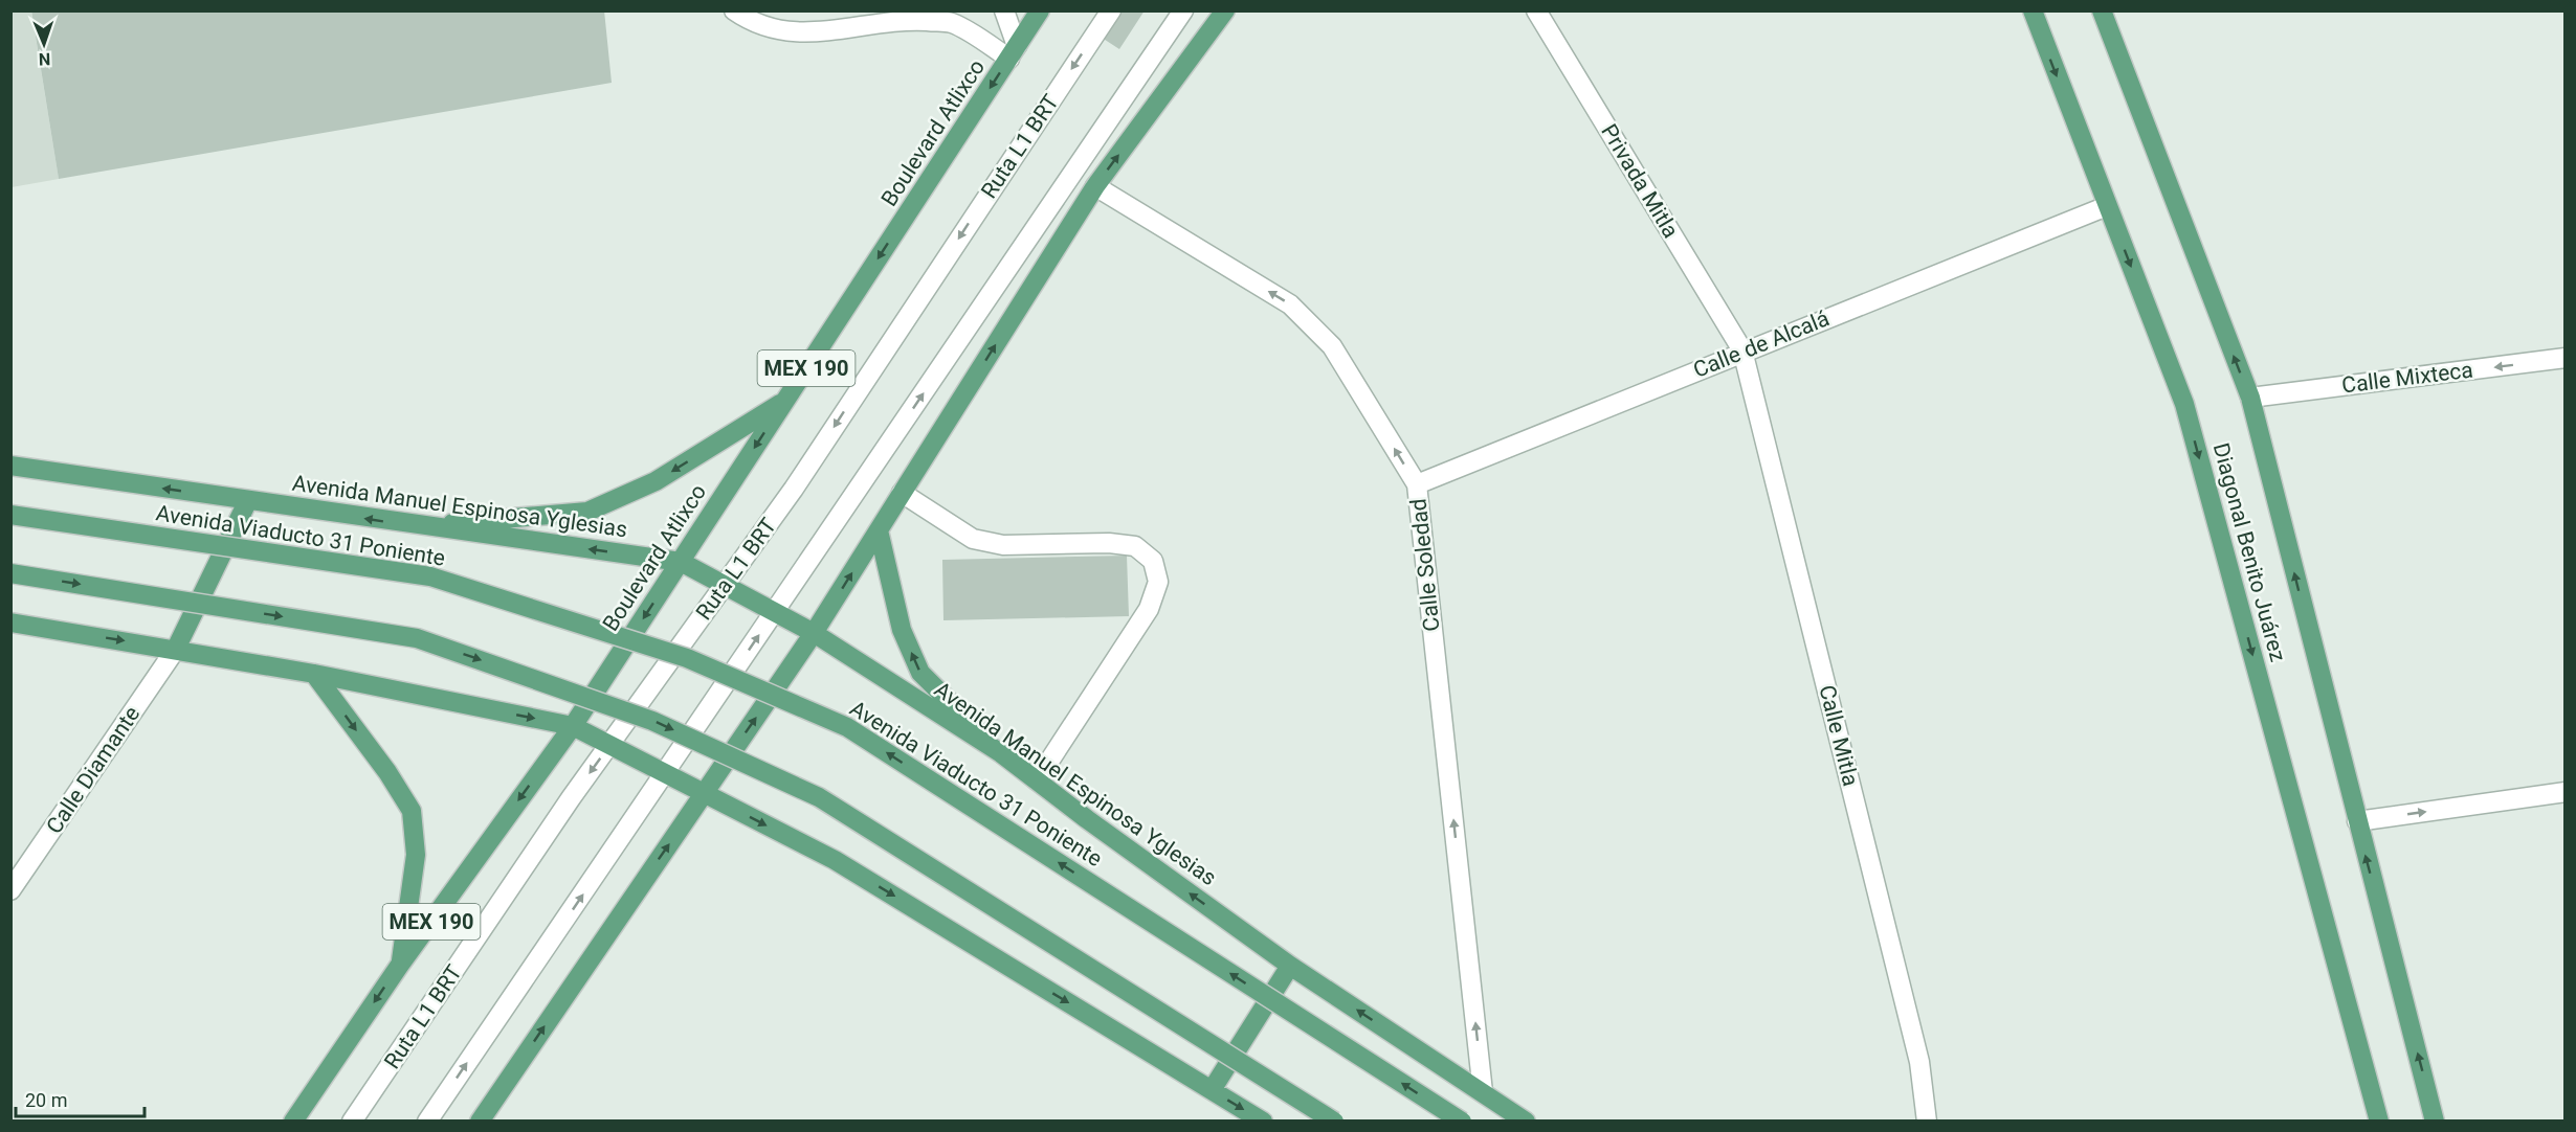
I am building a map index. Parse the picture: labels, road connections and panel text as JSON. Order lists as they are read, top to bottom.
{
  "streets": {
    "main road": [
      "Boulevard Atlixco",
      "MEX 190",
      "Avenida Manuel Espinosa Yglesias",
      "Avenida Viaducto 31 Poniente",
      "Diagonal Benito Juárez"
    ],
    "street": [
      "Ruta L1 BRT",
      "Privada Mitla",
      "Calle de Alcalá",
      "Calle Mixteca",
      "Calle Soledad",
      "Calle Mitla",
      "Calle Diamante"
    ]
  },
  "crossings": [
    ["Boulevard Atlixco", "Avenida Manuel Espinosa Yglesias"],
    ["Ruta L1 BRT", "Avenida Manuel Espinosa Yglesias"],
    ["Privada Mitla", "Calle de Alcalá"],
    ["Privada Mitla", "Calle Mitla"],
    ["Calle de Alcalá", "Diagonal Benito Juárez"],
    ["Calle de Alcalá", "Calle Soledad"],
    ["Calle de Alcalá", "Calle Mitla"],
    ["Calle Mixteca", "Diagonal Benito Juárez"],
    ["Avenida Manuel Espinosa Yglesias", "Calle Soledad"]
  ],
  "one_way": ["Calle Mixteca", "Calle Soledad"],
  "scale_bar": "20 m",
  "north": "bottom"
}
